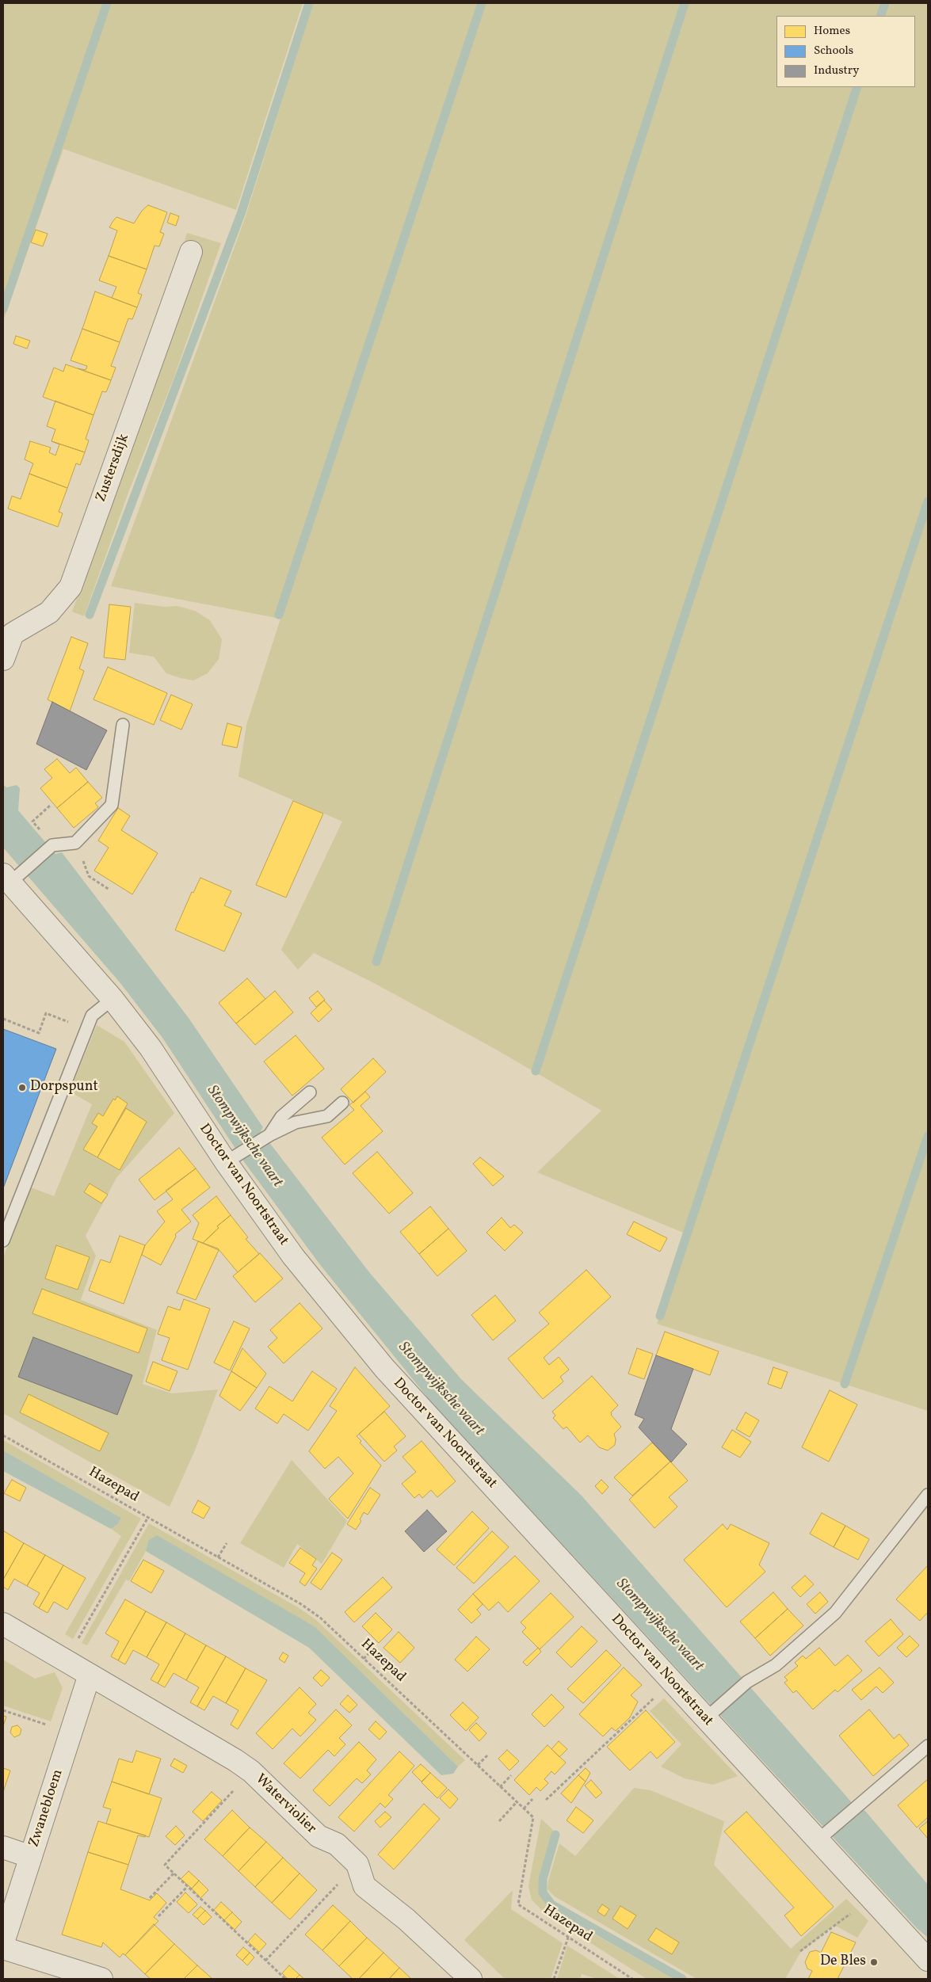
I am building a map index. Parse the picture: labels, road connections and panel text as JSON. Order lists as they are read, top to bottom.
{
  "streets": {
    "street": [
      "Zustersdijk",
      "Doctor van Noortstraat",
      "Waterviolier",
      "Zwanebloem"
    ],
    "path": ["Hazepad"]
  },
  "crossings": [
    ["Waterviolier", "Zwanebloem"]
  ],
  "water": ["Stompwijksche vaart"],
  "places": ["Dorpspunt", "De Bles"],
  "legend": ["Homes", "Schools", "Industry"]
}
